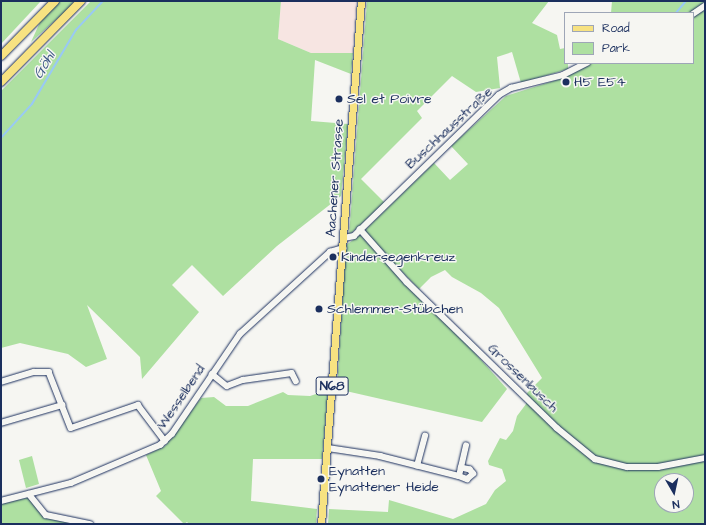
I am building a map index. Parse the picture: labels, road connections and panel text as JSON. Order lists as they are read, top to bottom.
{
  "streets": {
    "main road": ["Aachener Strasse", "N68"],
    "street": ["Buschhausstraße", "Grossenbusch", "Wesselbend"]
  },
  "crossings": [
    ["Buschhausstraße", "Aachener Strasse"],
    ["Buschhausstraße", "Grossenbusch"],
    ["Aachener Strasse", "Wesselbend"]
  ],
  "water": ["Göhl"],
  "places": [
    "H5 E54",
    "Sel et Poivre",
    "Kindersegenkreuz",
    "Schlemmer-Stübchen",
    "Eynatten Eynattener Heide"
  ],
  "legend": ["Road", "Park"],
  "north": "bottom"
}
